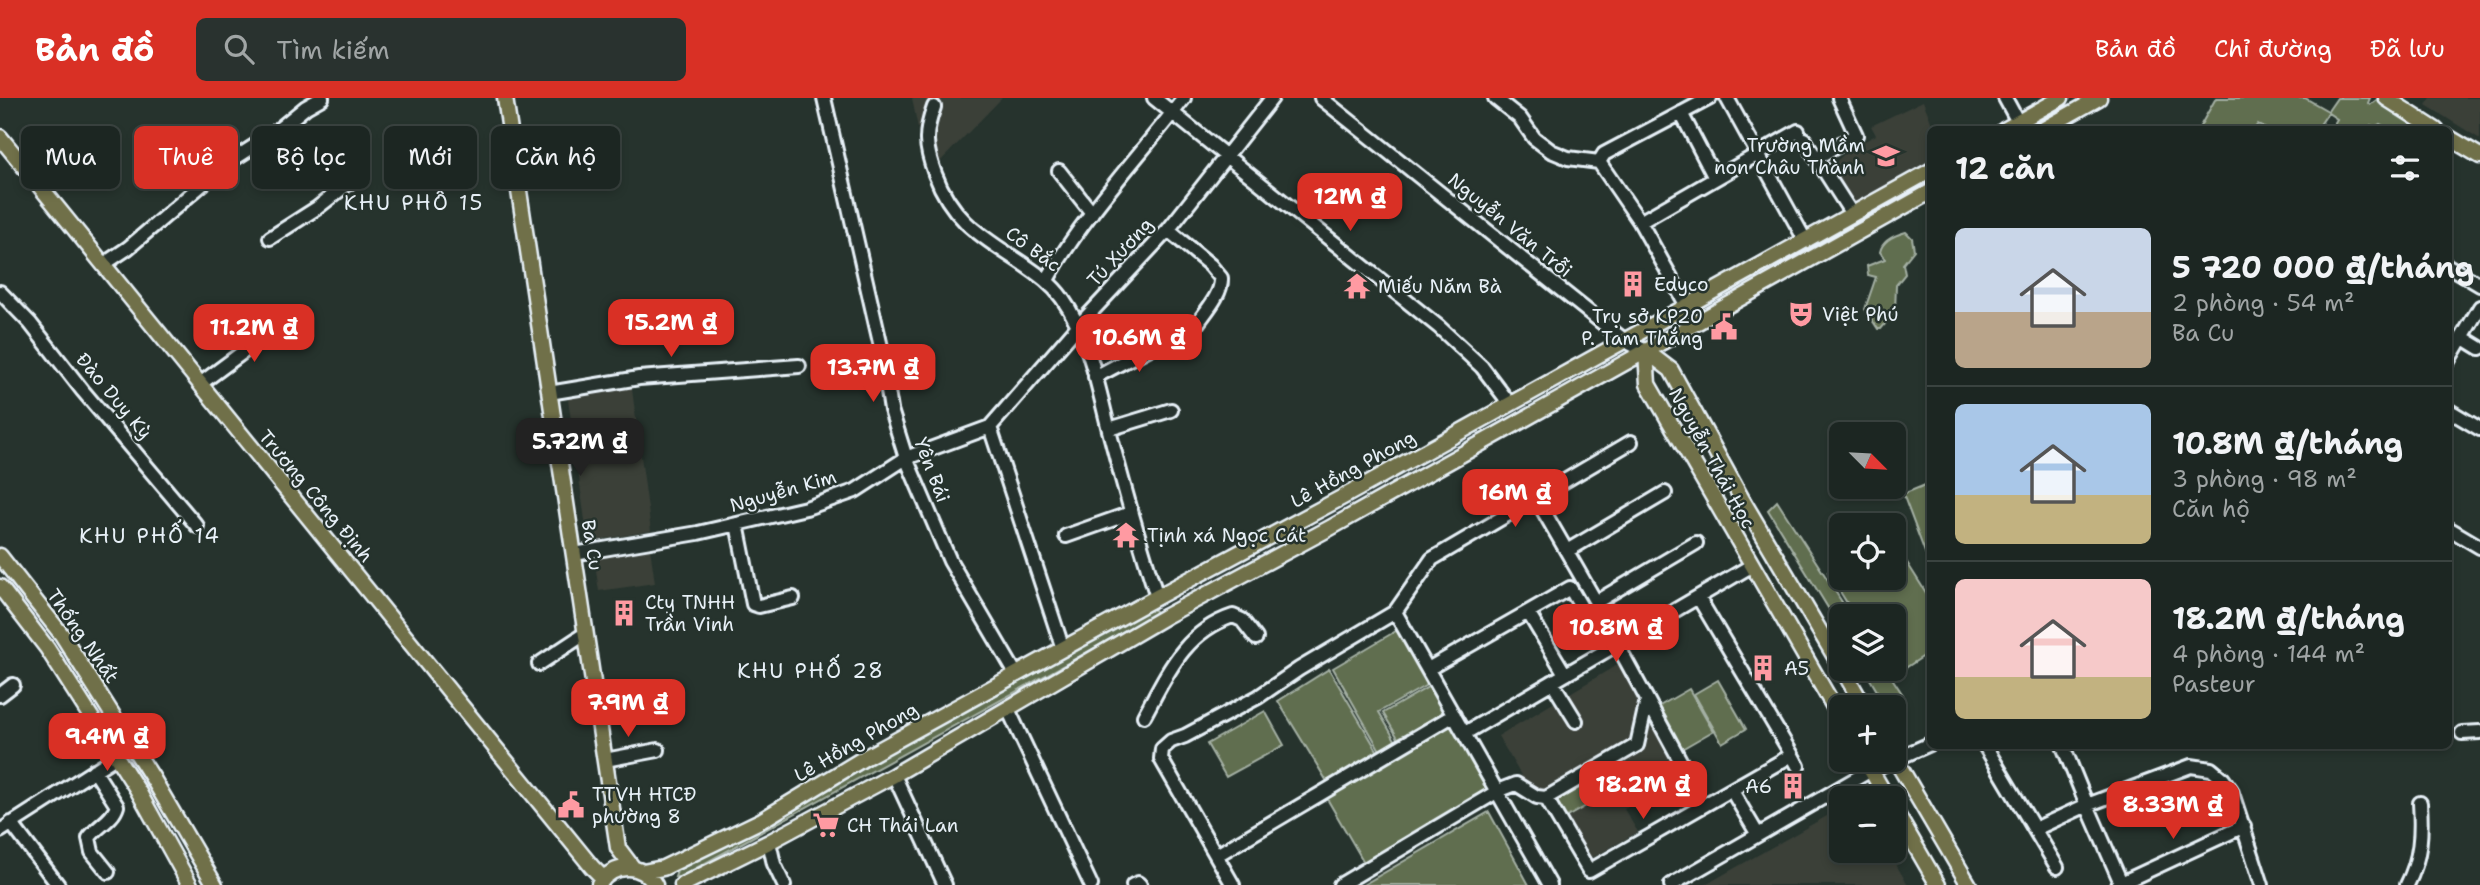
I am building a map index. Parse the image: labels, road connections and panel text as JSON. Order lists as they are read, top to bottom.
{
  "streets": {
    "main road": [
      "Nguyễn Thái Học",
      "Lê Hồng Phong",
      "Trương Công Định",
      "Ba Cu",
      "Thống Nhất"
    ],
    "street": [
      "Nguyễn Văn Trỗi",
      "Cô Bắc",
      "Tú Xương",
      "Đào Duy Kỳ",
      "Yên Bái",
      "Nguyễn Kim"
    ]
  },
  "crossings": [
    ["Nguyễn Văn Trỗi", "Nguyễn Thái Học"],
    ["Nguyễn Văn Trỗi", "Lê Hồng Phong"],
    ["Cô Bắc", "Tú Xương"],
    ["Cô Bắc", "Lê Hồng Phong"],
    ["Tú Xương", "Nguyễn Kim"],
    ["Nguyễn Thái Học", "Lê Hồng Phong"],
    ["Lê Hồng Phong", "Yên Bái"],
    ["Lê Hồng Phong", "Trương Công Định"],
    ["Lê Hồng Phong", "Ba Cu"],
    ["Yên Bái", "Nguyễn Kim"],
    ["Nguyễn Kim", "Ba Cu"]
  ],
  "districts": ["KHU PHỐ 15", "KHU PHỐ 14", "KHU PHỐ 28"],
  "places": {
    "school or university": ["Trường Mầm non Châu Thành"],
    "building": [
      "Edyco",
      "Cty TNHH Trần Vinh",
      "A5",
      "A6"
    ],
    "temple": ["Miếu Năm Bà", "Tịnh xá Ngọc Cát"],
    "theatre": ["Việt Phú"],
    "public building": ["Trụ sở KP20 P. Tam Thắng", "TTVH HTCĐ phường 8"],
    "supermarket": ["CH Thái Lan"]
  },
  "north": "bottom right",
  "page": {
    "header": "Bản đồ",
    "search": "Tìm kiếm",
    "nav": ["Bản đồ", "Chỉ đường", "Đã lưu"],
    "chip": [
      "Mua",
      "Thuê",
      "Bộ lọc",
      "Mới",
      "Căn hộ"
    ],
    "heading": "12 căn",
    "price": [
      "12M ₫",
      "15.2M ₫",
      "11.2M ₫",
      "10.6M ₫",
      "13.7M ₫",
      "5.72M ₫",
      "16M ₫",
      "10.8M ₫",
      "7.9M ₫",
      "9.4M ₫",
      "18.2M ₫",
      "8.33M ₫"
    ],
    "list": [
      {
        "name": "5 720 000 ₫/tháng",
        "note": "2 phòng · 54 m² · Ba Cu"
      },
      {
        "name": "10.8M ₫/tháng",
        "note": "3 phòng · 98 m² · Căn hộ"
      },
      {
        "name": "18.2M ₫/tháng",
        "note": "4 phòng · 144 m² · Pasteur"
      }
    ],
    "map_buttons": ["+", "−"]
  }
}
